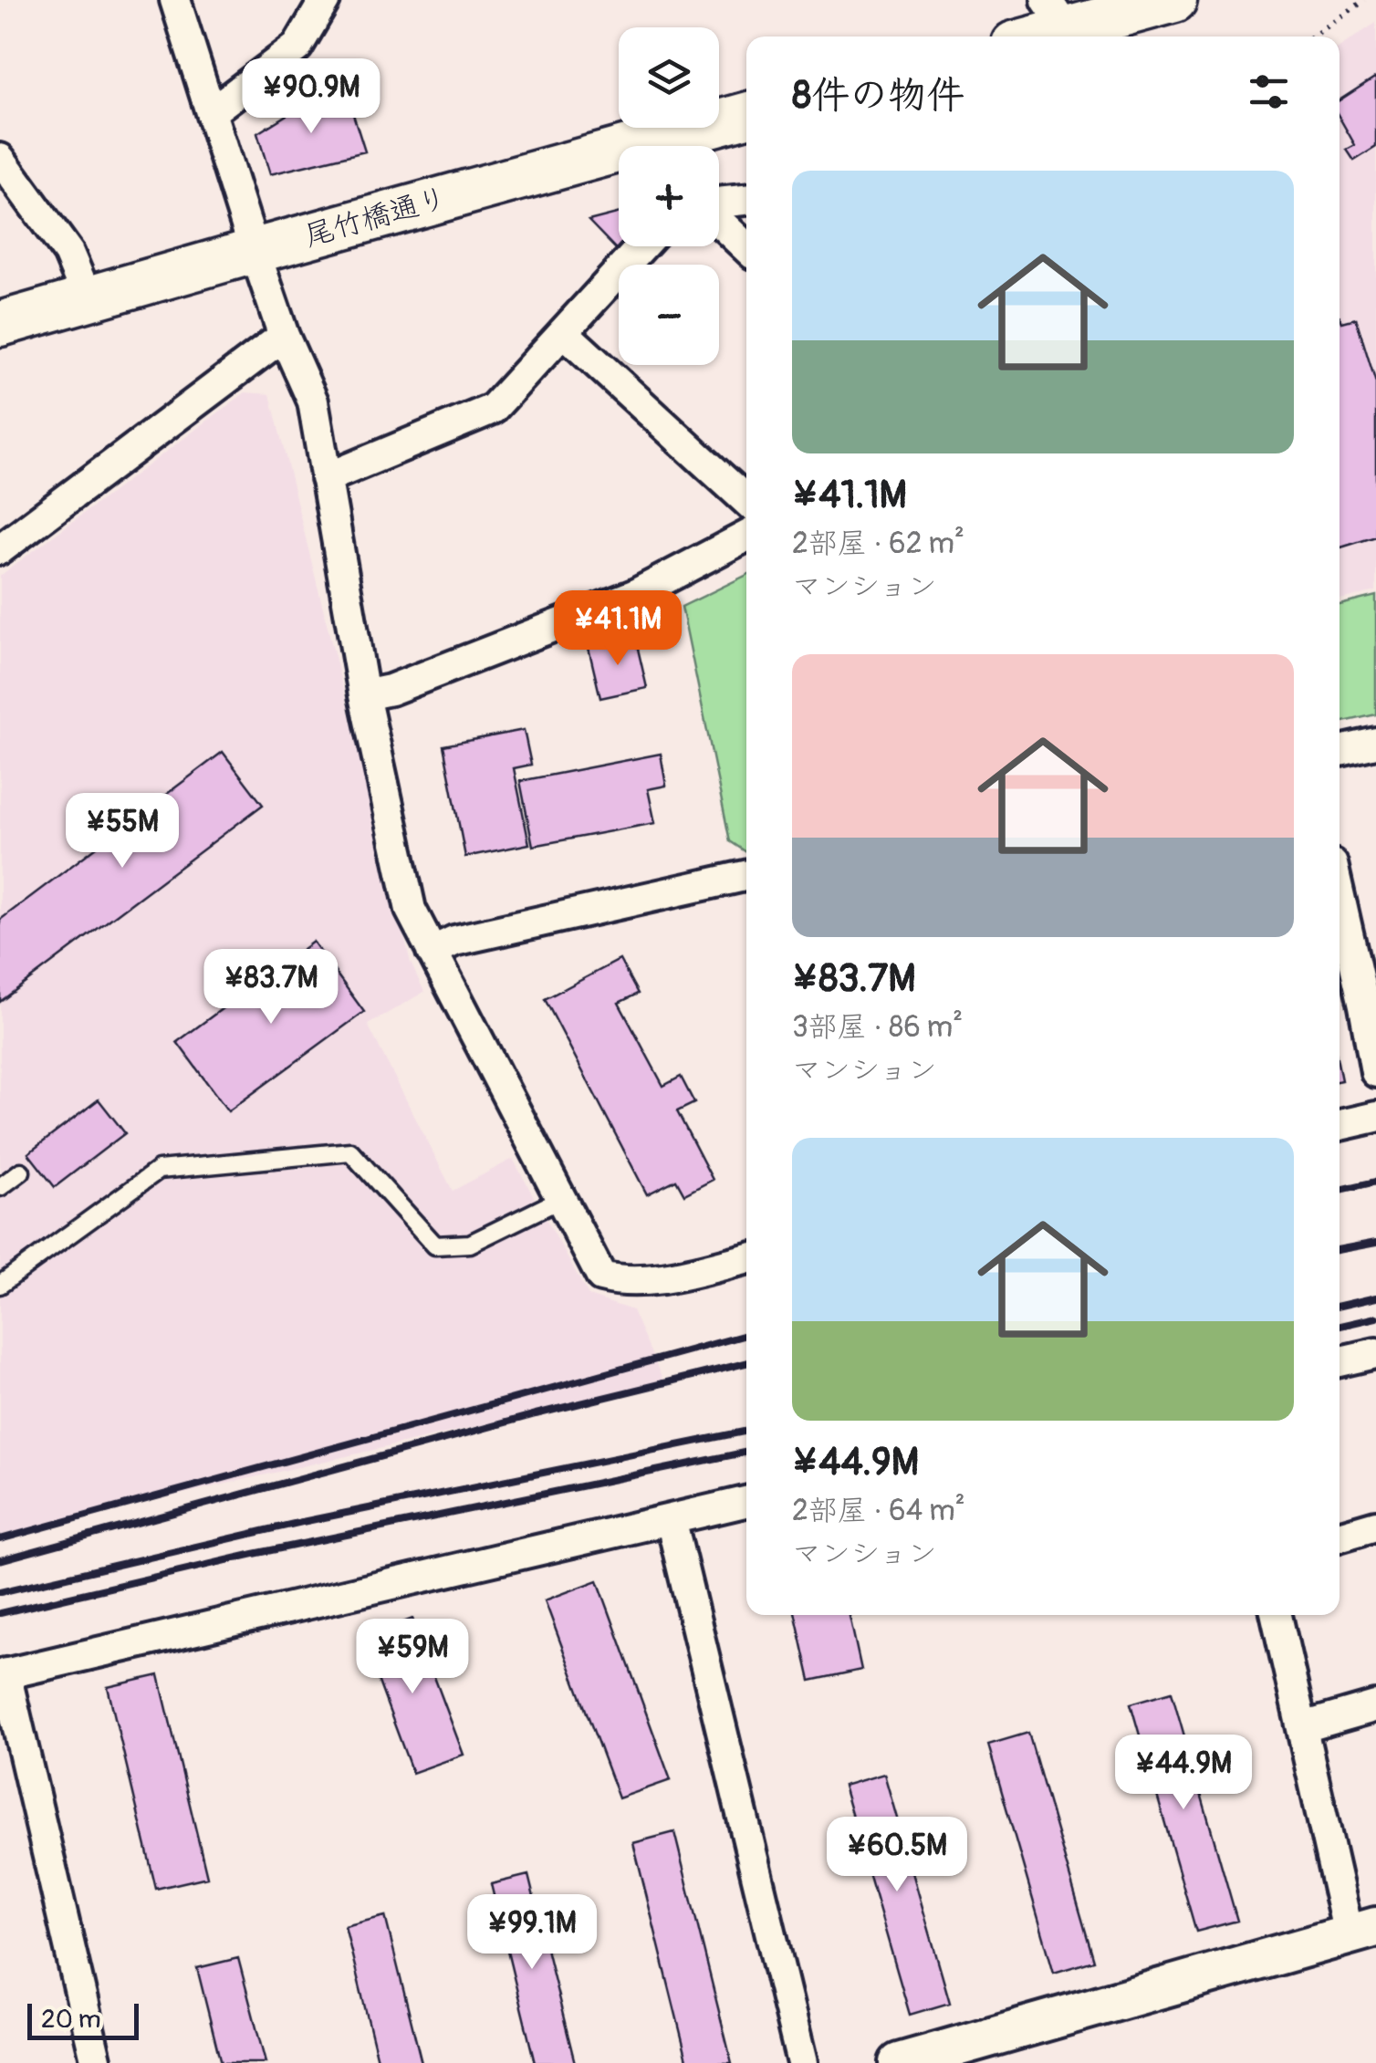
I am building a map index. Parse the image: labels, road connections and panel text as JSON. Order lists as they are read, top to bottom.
{
  "streets": {
    "main road": ["尾竹橋通り"]
  },
  "scale_bar": "20 m",
  "page": {
    "map_buttons": ["+", "−"],
    "heading": "8件の物件",
    "price": [
      "¥90.9M",
      "¥41.1M",
      "¥55M",
      "¥83.7M",
      "¥59M",
      "¥44.9M",
      "¥60.5M",
      "¥99.1M"
    ],
    "list": [
      {
        "name": "¥41.1M",
        "note": "2部屋 · 62 m² · マンション"
      },
      {
        "name": "¥83.7M",
        "note": "3部屋 · 86 m² · マンション"
      },
      {
        "name": "¥44.9M",
        "note": "2部屋 · 64 m² · マンション"
      }
    ],
    "scale": "20 m"
  }
}
